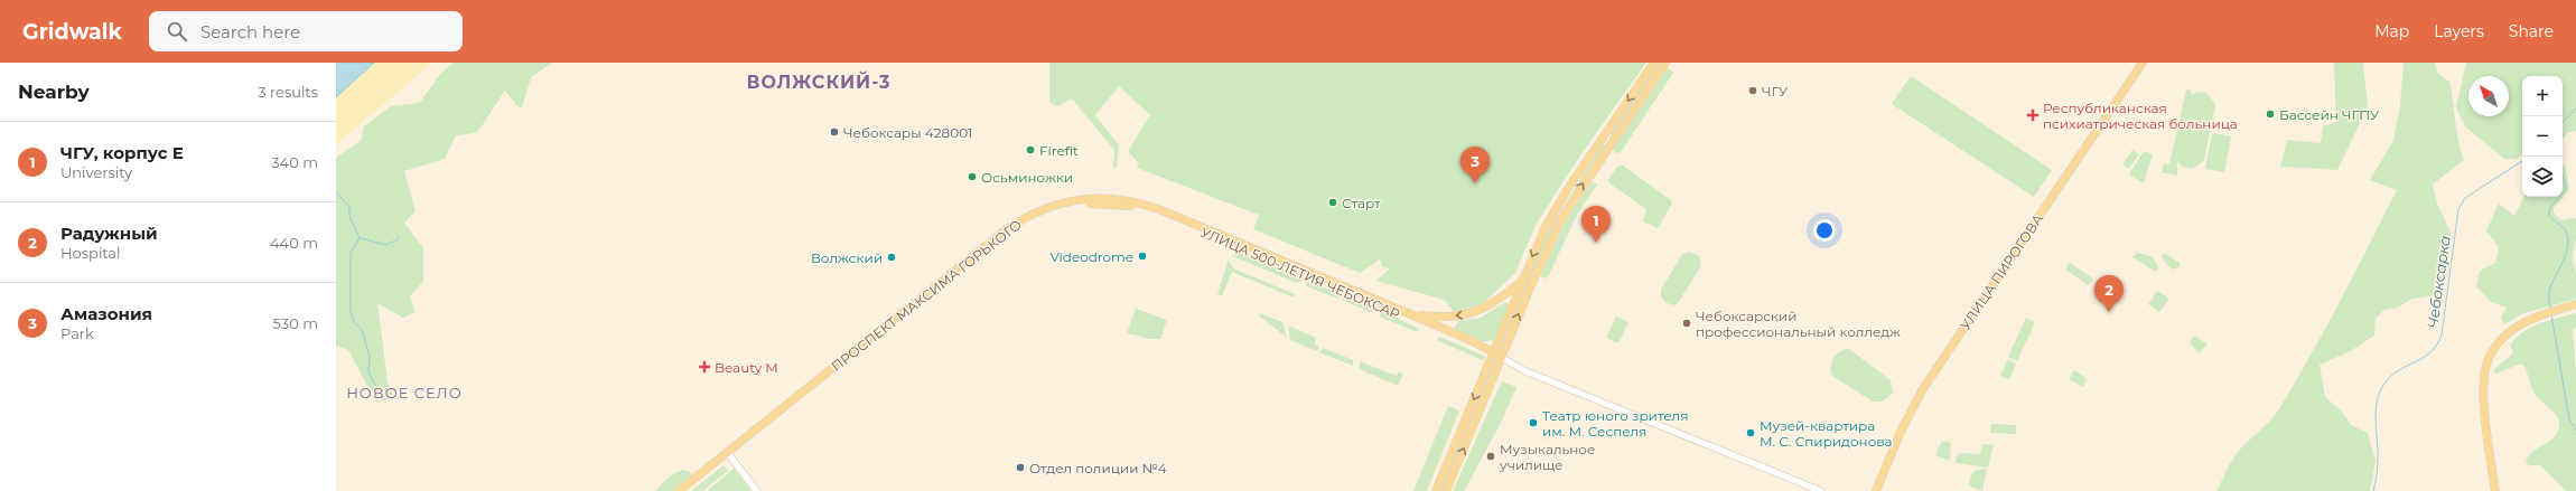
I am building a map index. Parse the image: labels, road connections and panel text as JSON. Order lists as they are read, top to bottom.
{
  "streets": {
    "main road": ["УЛИЦА ПИРОГОВА", "УЛИЦА 500-ЛЕТИЯ ЧЕБОКСАР", "ПРОСПЕКТ МАКСИМА ГОРЬКОГО"]
  },
  "crossings": [
    ["УЛИЦА 500-ЛЕТИЯ ЧЕБОКСАР", "ПРОСПЕКТ МАКСИМА ГОРЬКОГО"]
  ],
  "districts": ["ВОЛЖСКИЙ-3", "НОВОЕ СЕЛО"],
  "water": ["Чебоксарка"],
  "places": {
    "other": [
      "ЧГУ",
      "Бассейн ЧГПУ",
      "Чебоксары 428001",
      "Firefit",
      "Осьминожки",
      "Старт",
      "Videodrome",
      "Волжский",
      "Чебоксарский профессиональный колледж",
      "Театр юного зрителя им. М. Сеспеля",
      "Музей-квартира М. С. Спиридонова",
      "Музыкальное училище",
      "Отдел полиции №4"
    ],
    "health": ["Республиканская психиатрическая больница", "Beauty M"]
  },
  "north": "top left",
  "page": {
    "header": "Gridwalk",
    "search": "Search here",
    "nav": ["Map", "Layers", "Share"],
    "heading": ["Nearby", "3 results"],
    "map_buttons": ["+", "−"],
    "list": [
      {
        "mark": "1",
        "name": "ЧГУ, корпус Е",
        "note": "University",
        "value": "340 m"
      },
      {
        "mark": "2",
        "name": "Радужный",
        "note": "Hospital",
        "value": "440 m"
      },
      {
        "mark": "3",
        "name": "Амазония",
        "note": "Park",
        "value": "530 m"
      }
    ],
    "pins": ["3", "1", "2"]
  }
}
